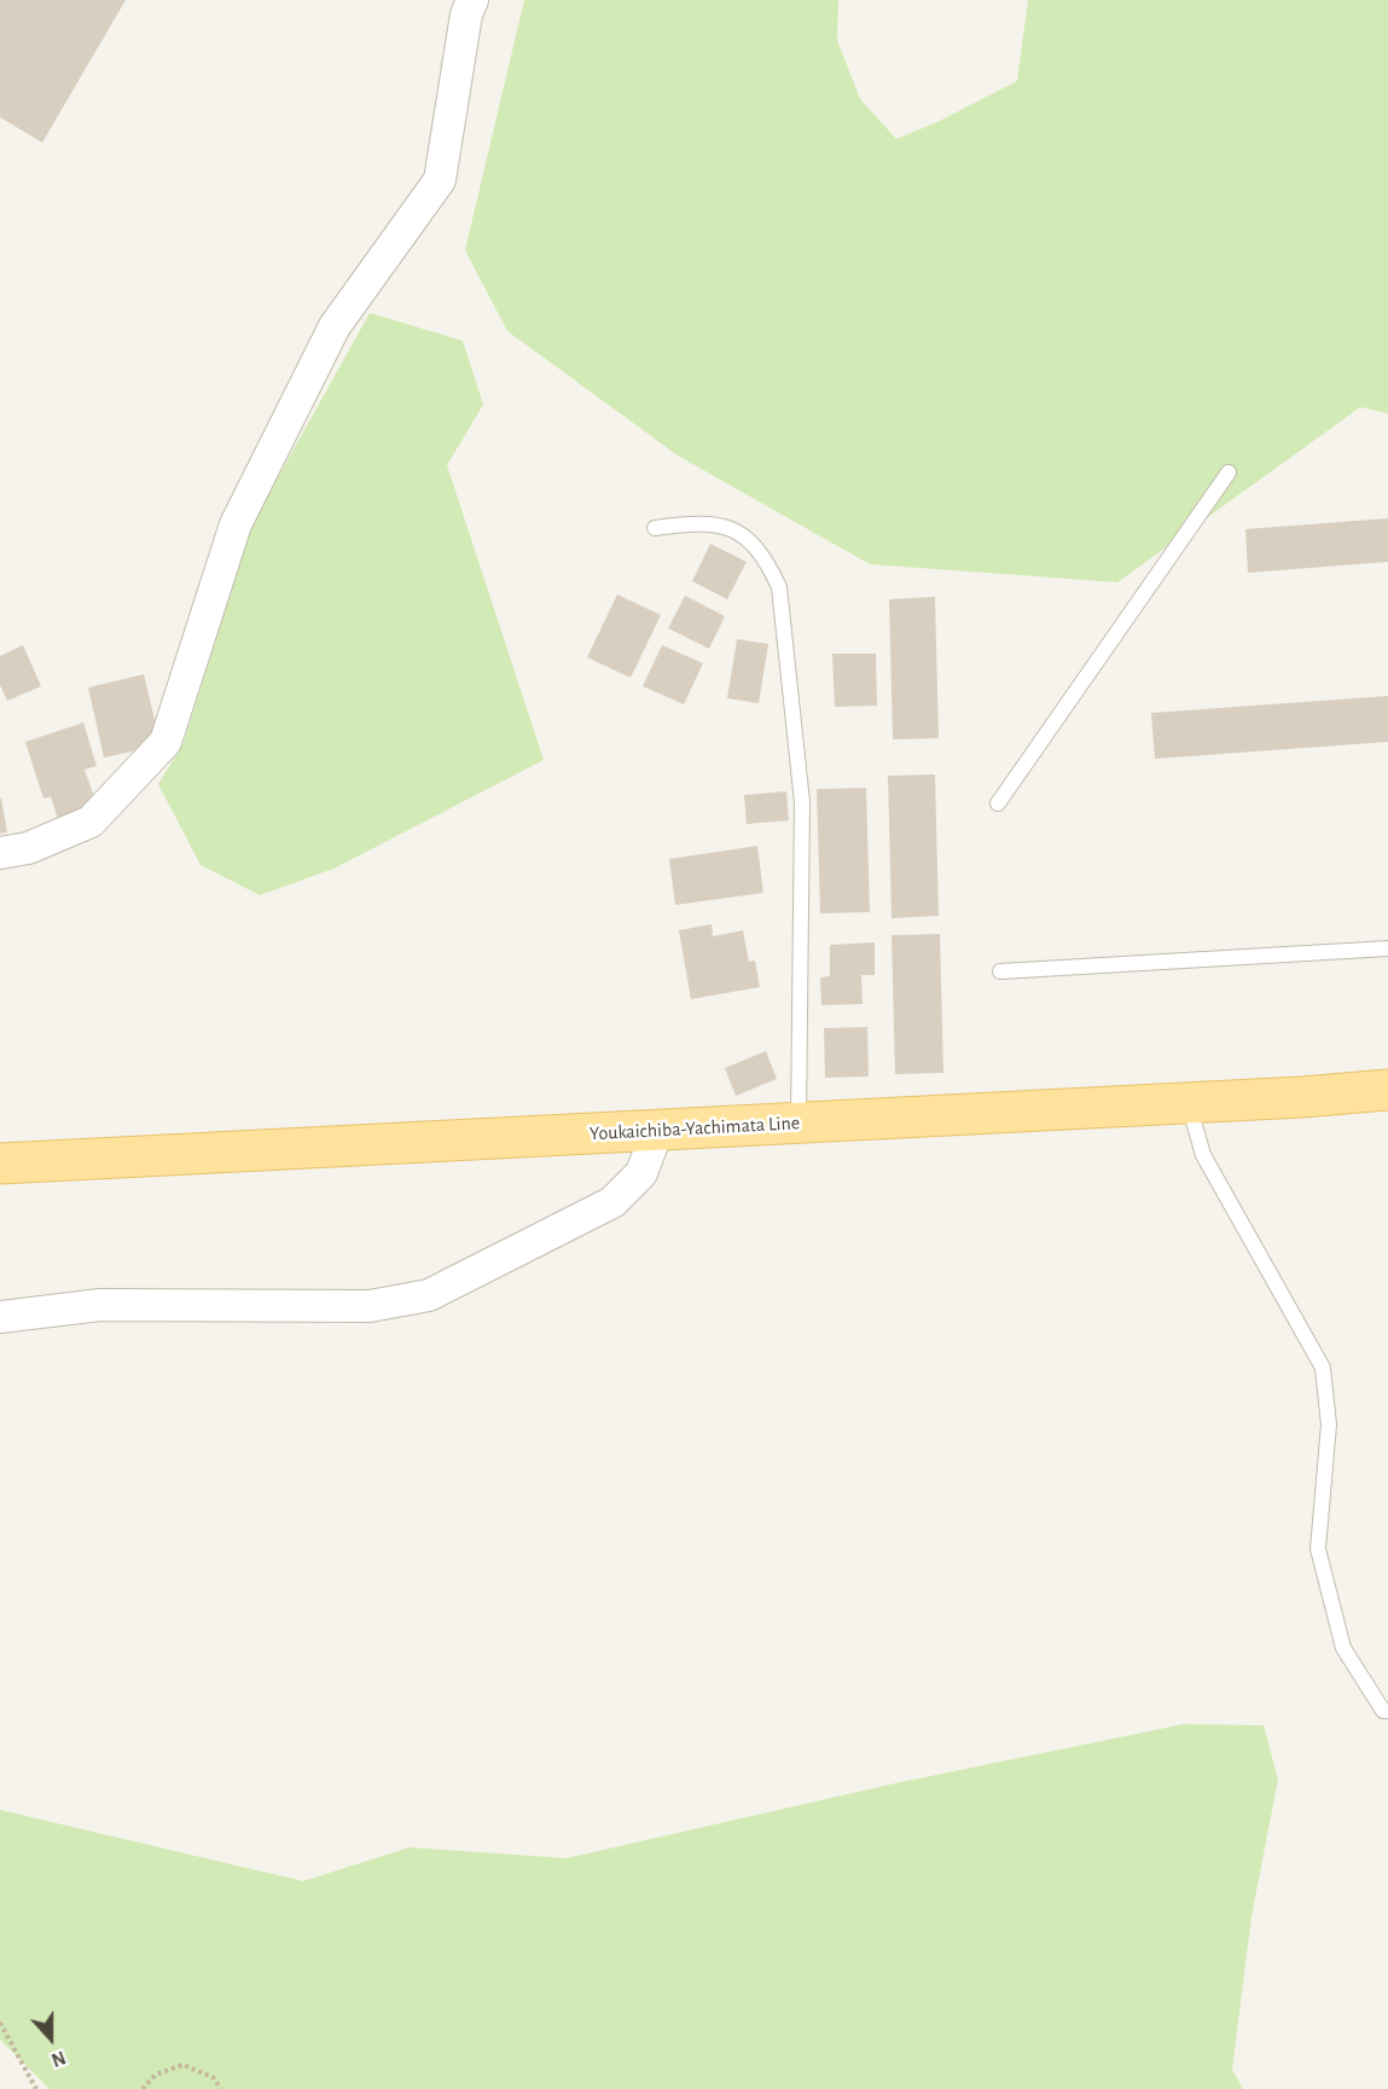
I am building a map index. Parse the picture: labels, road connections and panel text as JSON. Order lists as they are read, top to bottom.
{
  "streets": {
    "main road": ["Youkaichiba-Yachimata Line"]
  },
  "north": "bottom"
}
